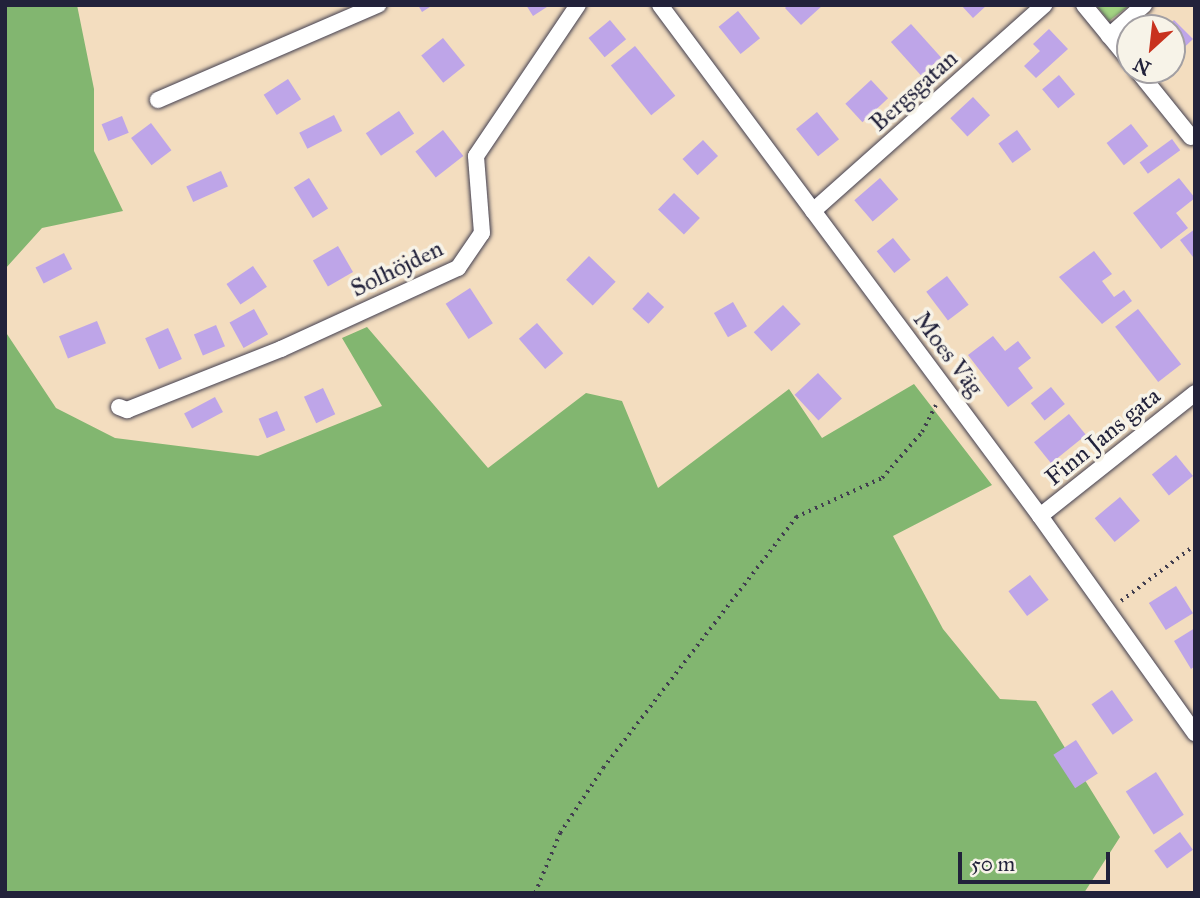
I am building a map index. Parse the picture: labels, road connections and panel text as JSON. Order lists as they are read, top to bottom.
{
  "streets": {
    "street": [
      "Bergsgatan",
      "Solhöjden",
      "Moes Väg",
      "Finn Jans gata"
    ]
  },
  "crossings": [
    ["Bergsgatan", "Moes Väg"],
    ["Moes Väg", "Finn Jans gata"]
  ],
  "scale_bar": "50 m",
  "north": "bottom left"
}
